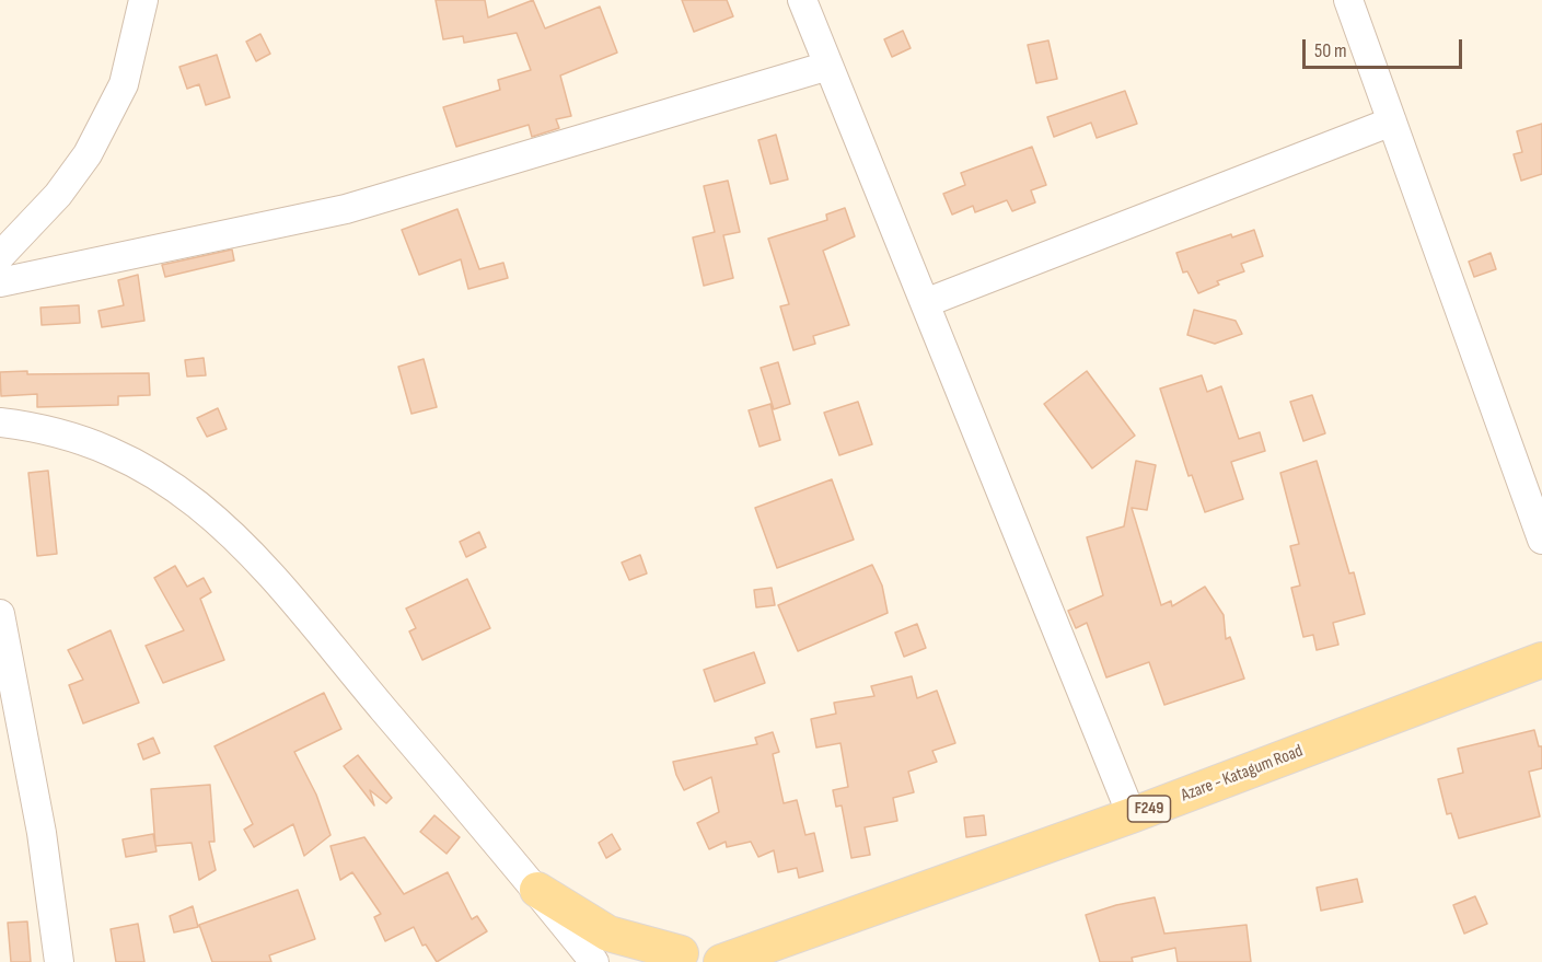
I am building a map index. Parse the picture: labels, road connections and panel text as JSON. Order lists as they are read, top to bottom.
{
  "streets": {
    "main road": ["Azare - Katagum Road", "F249"]
  },
  "scale_bar": "50 m"
}
